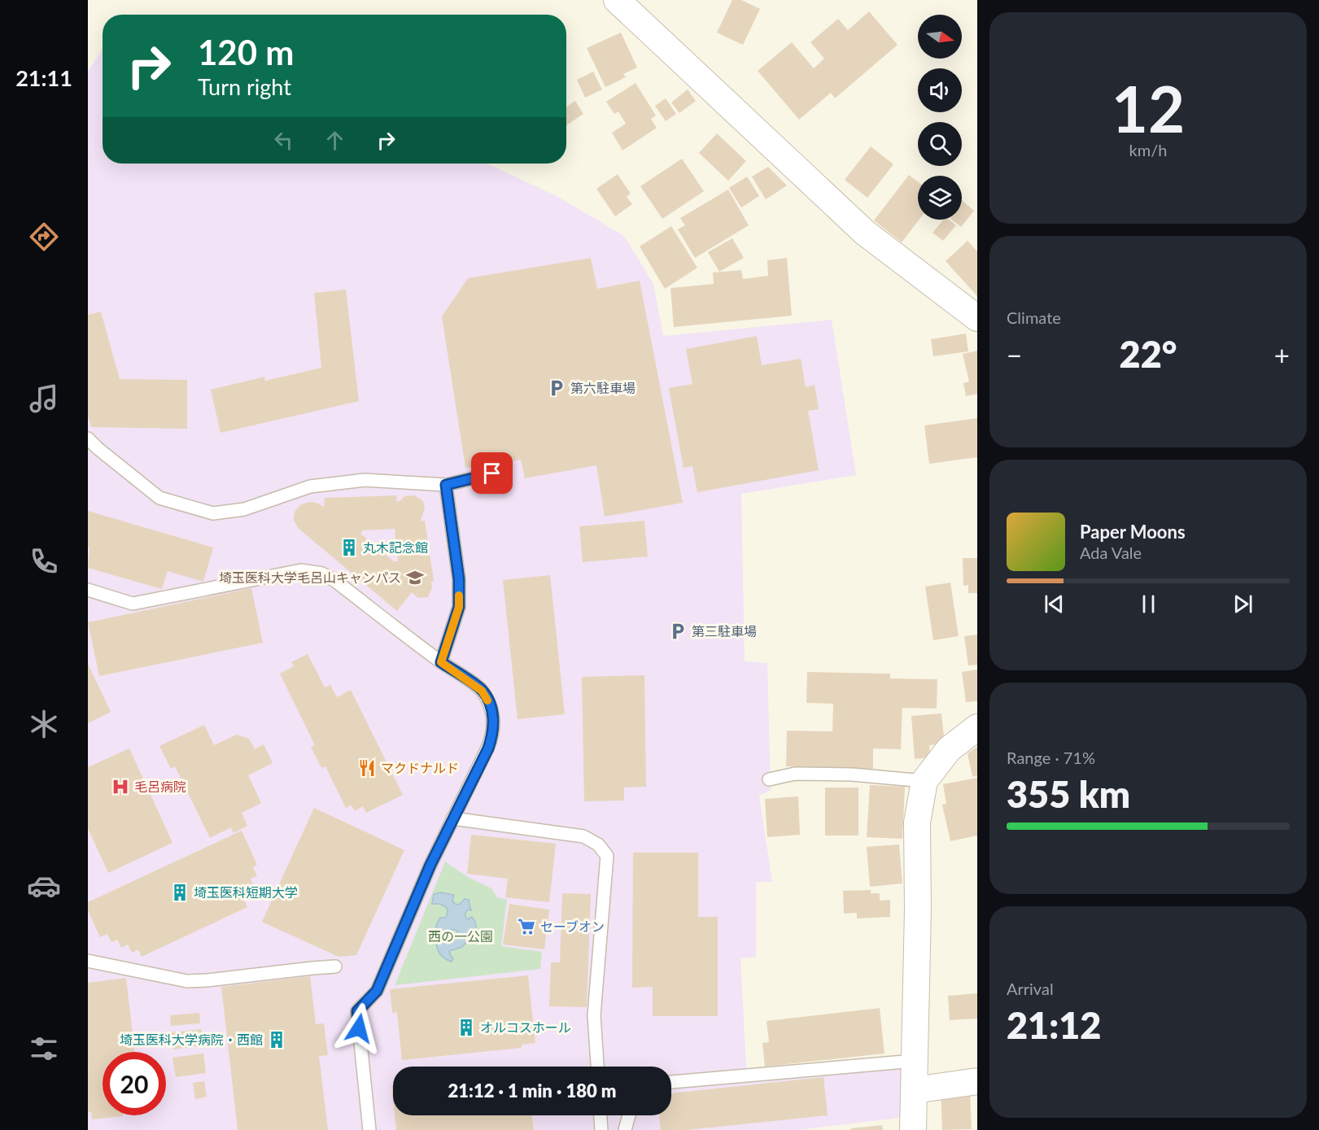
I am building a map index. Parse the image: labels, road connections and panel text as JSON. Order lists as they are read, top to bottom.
{
  "parks": ["西の一公園"],
  "places": {
    "parking": ["第六駐車場", "第三駐車場"],
    "building": [
      "丸木記念館",
      "埼玉医科短期大学",
      "オルコスホール",
      "埼玉医科大学病院・西館"
    ],
    "school or university": ["埼玉医科大学毛呂山キャンパス"],
    "restaurant": ["マクドナルド"],
    "hospital": ["毛呂病院"],
    "supermarket": ["セーブオン"]
  },
  "north": "right",
  "page": {
    "tabs": "21:11",
    "tile": [
      ["12", "km/h"],
      "Climate",
      ["Range · 71%", "355 km"],
      ["Arrival", "21:12"]
    ],
    "turn": ["120 m", "Turn right"],
    "heat": ["−", "22°", "+"],
    "song": ["Paper Moons", "Ada Vale"],
    "limit": "20",
    "trip": "21:12 · 1 min · 180 m"
  }
}
